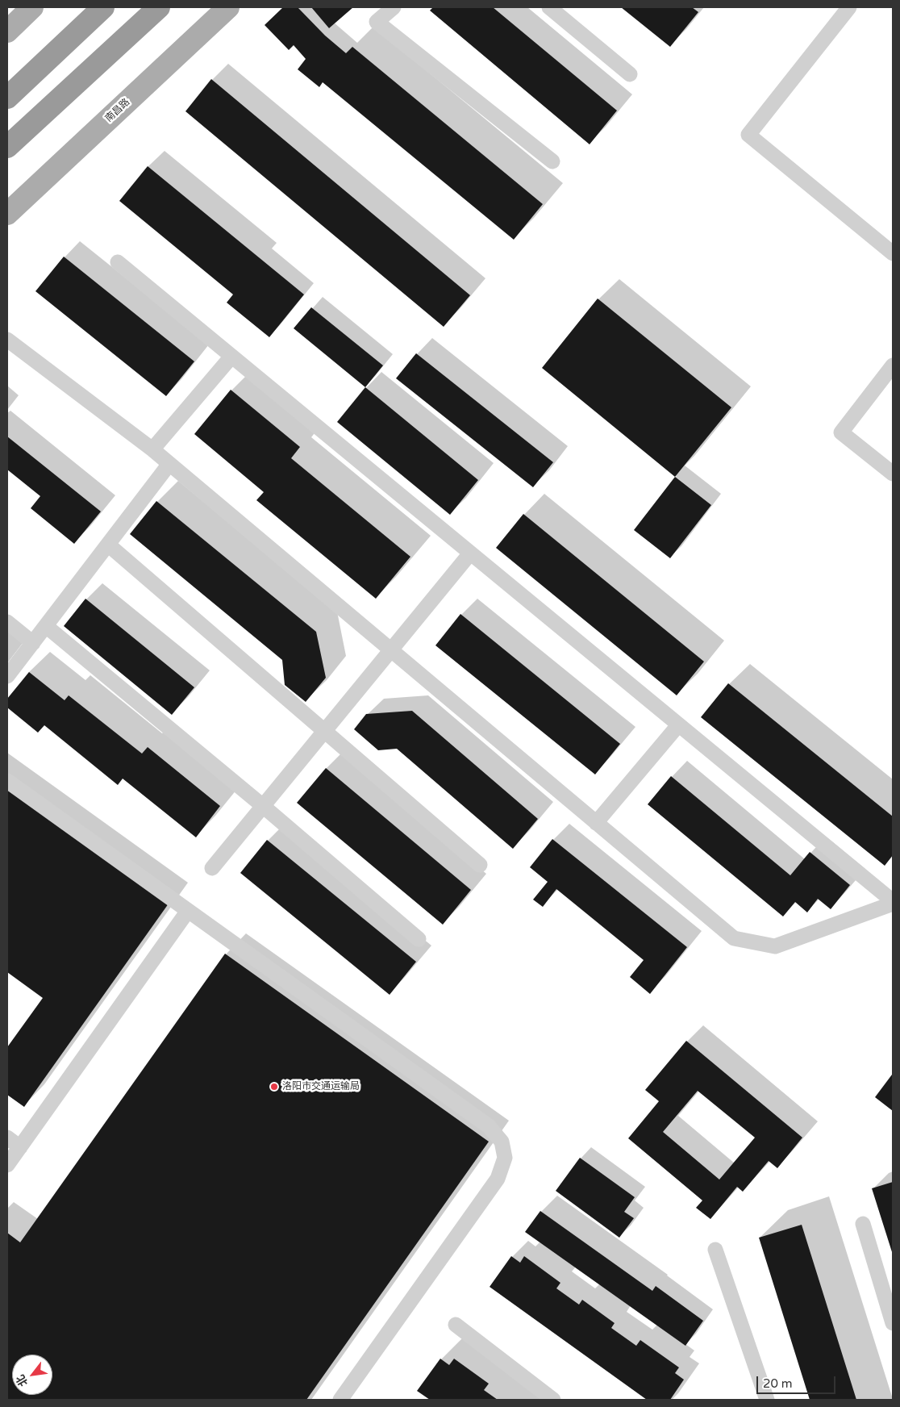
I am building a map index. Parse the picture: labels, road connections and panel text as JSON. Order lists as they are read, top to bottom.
{
  "streets": {
    "main road": ["南昌路"]
  },
  "places": ["洛阳市交通运输局"],
  "scale_bar": "20 m",
  "north": "bottom left"
}
